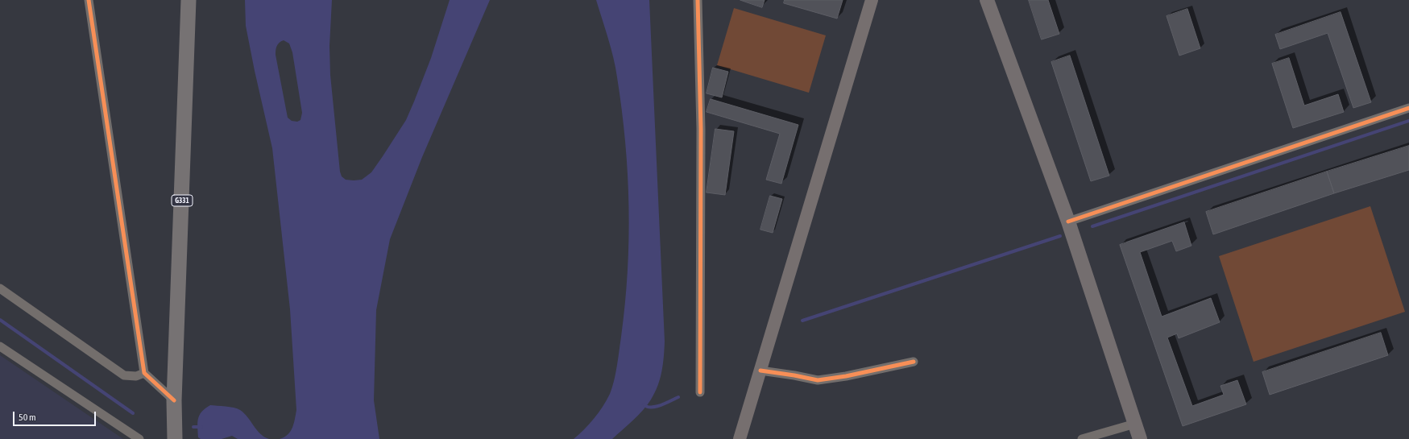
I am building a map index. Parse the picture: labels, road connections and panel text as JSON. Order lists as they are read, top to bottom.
{
  "streets": {
    "highway": ["G331"]
  },
  "scale_bar": "50 m"
}
